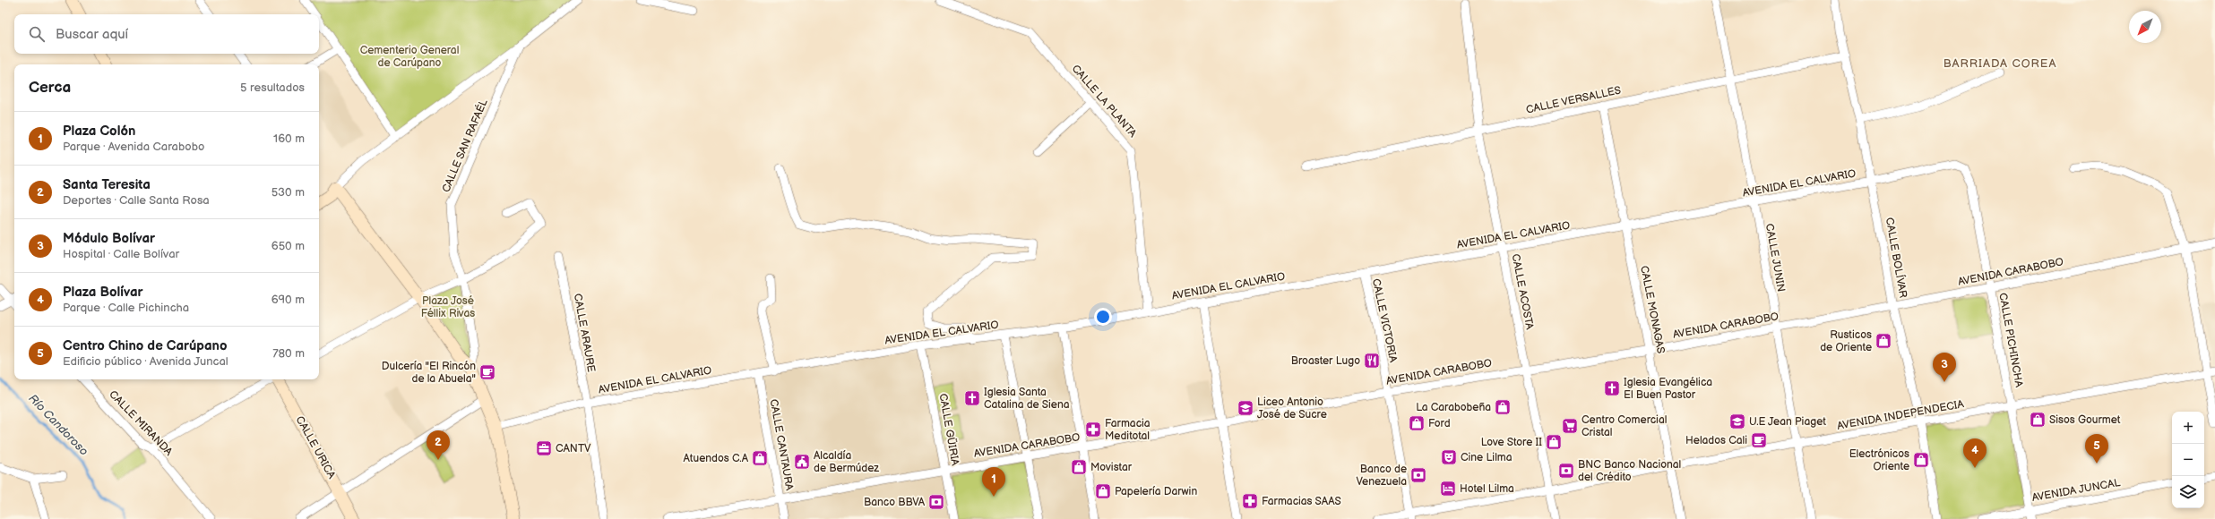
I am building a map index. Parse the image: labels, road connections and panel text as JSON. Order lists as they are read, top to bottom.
{
  "streets": {
    "main road": ["CALLE URICA"],
    "street": [
      "CALLE VERSALLES",
      "CALLE LA PLANTA",
      "CALLE SAN RAFAÉL",
      "AVENIDA EL CALVARIO",
      "CALLE JUNIN",
      "CALLE BOLÍVAR",
      "AVENIDA CARABOBO",
      "CALLE ACOSTA",
      "CALLE MONAGAS",
      "CALLE VICTORIA",
      "CALLE ARAURE",
      "CALLE PICHINCHA",
      "AVENIDA INDEPENDECIA",
      "CALLE MIRANDA",
      "CALLE GÜIRIA",
      "CALLE CANTAURA",
      "AVENIDA JUNCAL"
    ]
  },
  "crossings": [
    ["CALLE VERSALLES", "CALLE JUNIN"],
    ["CALLE VERSALLES", "CALLE BOLÍVAR"],
    ["CALLE VERSALLES", "CALLE ACOSTA"],
    ["CALLE VERSALLES", "CALLE MONAGAS"],
    ["CALLE LA PLANTA", "AVENIDA EL CALVARIO"],
    ["AVENIDA EL CALVARIO", "CALLE JUNIN"],
    ["AVENIDA EL CALVARIO", "CALLE BOLÍVAR"],
    ["AVENIDA EL CALVARIO", "CALLE ACOSTA"],
    ["AVENIDA EL CALVARIO", "CALLE MONAGAS"],
    ["AVENIDA EL CALVARIO", "CALLE VICTORIA"],
    ["AVENIDA EL CALVARIO", "CALLE ARAURE"],
    ["AVENIDA EL CALVARIO", "CALLE PICHINCHA"],
    ["AVENIDA EL CALVARIO", "CALLE GÜIRIA"],
    ["AVENIDA EL CALVARIO", "CALLE CANTAURA"],
    ["CALLE JUNIN", "AVENIDA CARABOBO"],
    ["CALLE JUNIN", "AVENIDA INDEPENDECIA"],
    ["CALLE BOLÍVAR", "AVENIDA CARABOBO"],
    ["CALLE BOLÍVAR", "AVENIDA INDEPENDECIA"],
    ["AVENIDA CARABOBO", "CALLE ACOSTA"],
    ["AVENIDA CARABOBO", "CALLE MONAGAS"],
    ["AVENIDA CARABOBO", "CALLE VICTORIA"],
    ["AVENIDA CARABOBO", "CALLE PICHINCHA"],
    ["AVENIDA CARABOBO", "CALLE GÜIRIA"],
    ["AVENIDA CARABOBO", "CALLE CANTAURA"],
    ["CALLE ACOSTA", "AVENIDA INDEPENDECIA"],
    ["CALLE MONAGAS", "AVENIDA INDEPENDECIA"],
    ["CALLE VICTORIA", "AVENIDA INDEPENDECIA"],
    ["CALLE PICHINCHA", "AVENIDA INDEPENDECIA"],
    ["CALLE PICHINCHA", "AVENIDA JUNCAL"]
  ],
  "districts": ["BARRIADA COREA"],
  "water": ["Río Candoroso"],
  "parks": ["Cementerio General de Carúpano", "Plaza José Féllix Rivas"],
  "places": {
    "shop": [
      "Rusticos de Oriente",
      "La Carabobeña",
      "Sisos Gourmet",
      "Ford",
      "Love Store II",
      "Atuendos C.A",
      "Electrónicos Oriente",
      "Movistar",
      "Papelería Darwin"
    ],
    "restaurant": ["Broaster Lugo"],
    "cafe": ["Dulcería \"El Rincón de la Abuela\"", "Helados Cali"],
    "church": ["Iglesia Evangélica El Buen Pastor", "Iglesia Santa Catalina de Siena"],
    "school or university": ["Liceo Antonio José de Sucre", "U.E Jean Piaget"],
    "supermarket": ["Centro Comercial Cristal"],
    "pharmacy": ["Farmacia Meditotal", "Farmacias SAAS"],
    "office": ["CANTV"],
    "theatre": ["Cine Lilma"],
    "public building": ["Alcaldía de Bermúdez"],
    "bank": ["BNC Banco Nacional del Crédito", "Banco de Venezuela", "Banco BBVA"],
    "hotel": ["Hotel Lilma"]
  },
  "north": "bottom left",
  "page": {
    "search": "Buscar aquí",
    "heading": ["Cerca", "5 resultados"],
    "list": [
      {
        "mark": "1",
        "name": "Plaza Colón",
        "note": "Parque · Avenida Carabobo",
        "value": "160 m"
      },
      {
        "mark": "2",
        "name": "Santa Teresita",
        "note": "Deportes · Calle Santa Rosa",
        "value": "530 m"
      },
      {
        "mark": "3",
        "name": "Módulo Bolívar",
        "note": "Hospital · Calle Bolívar",
        "value": "650 m"
      },
      {
        "mark": "4",
        "name": "Plaza Bolívar",
        "note": "Parque · Calle Pichincha",
        "value": "690 m"
      },
      {
        "mark": "5",
        "name": "Centro Chino de Carúpano",
        "note": "Edificio público · Avenida Juncal",
        "value": "780 m"
      }
    ],
    "pins": [
      "3",
      "2",
      "5",
      "4",
      "1"
    ],
    "map_buttons": ["+", "−"]
  }
}
